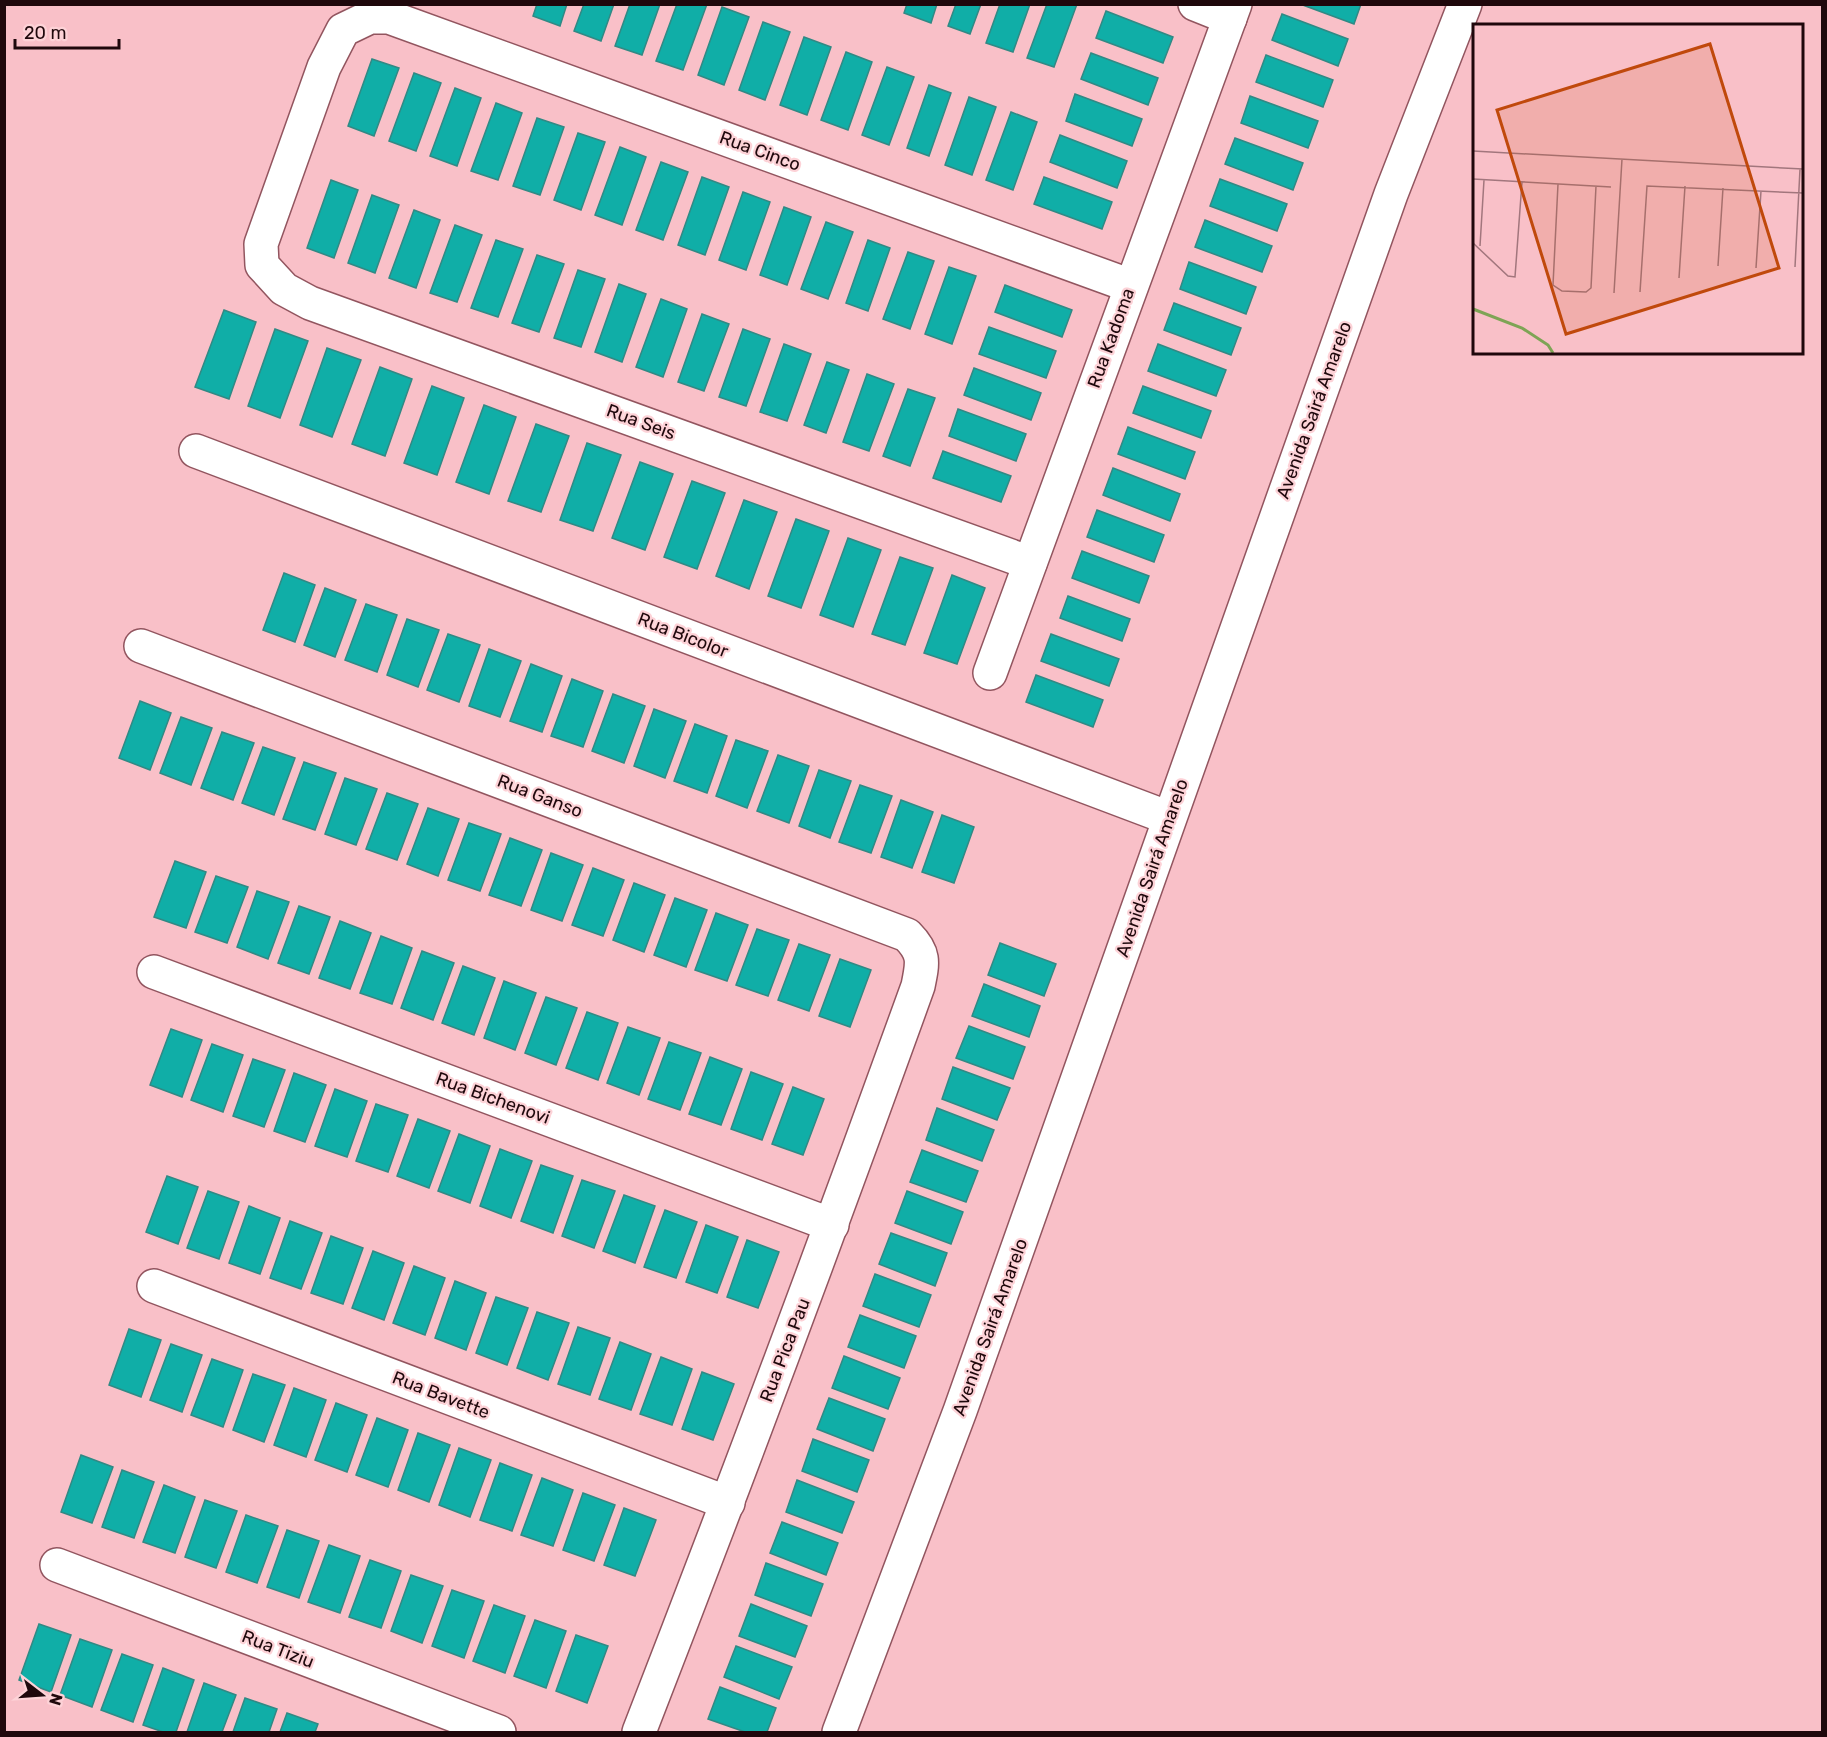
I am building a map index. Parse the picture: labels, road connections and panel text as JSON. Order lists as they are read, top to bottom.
{
  "streets": {
    "street": [
      "Rua Cinco",
      "Rua Kadoma",
      "Avenida Sairá Amarelo",
      "Rua Seis",
      "Rua Bicolor",
      "Rua Ganso",
      "Rua Bichenovi",
      "Rua Pica Pau",
      "Rua Bavette",
      "Rua Tiziu"
    ]
  },
  "crossings": [
    ["Rua Cinco", "Rua Kadoma"],
    ["Rua Cinco", "Rua Seis"],
    ["Rua Kadoma", "Rua Seis"],
    ["Avenida Sairá Amarelo", "Rua Bicolor"],
    ["Rua Ganso", "Rua Pica Pau"],
    ["Rua Bichenovi", "Rua Pica Pau"],
    ["Rua Pica Pau", "Rua Bavette"]
  ],
  "scale_bar": "20 m",
  "north": "right"
}
